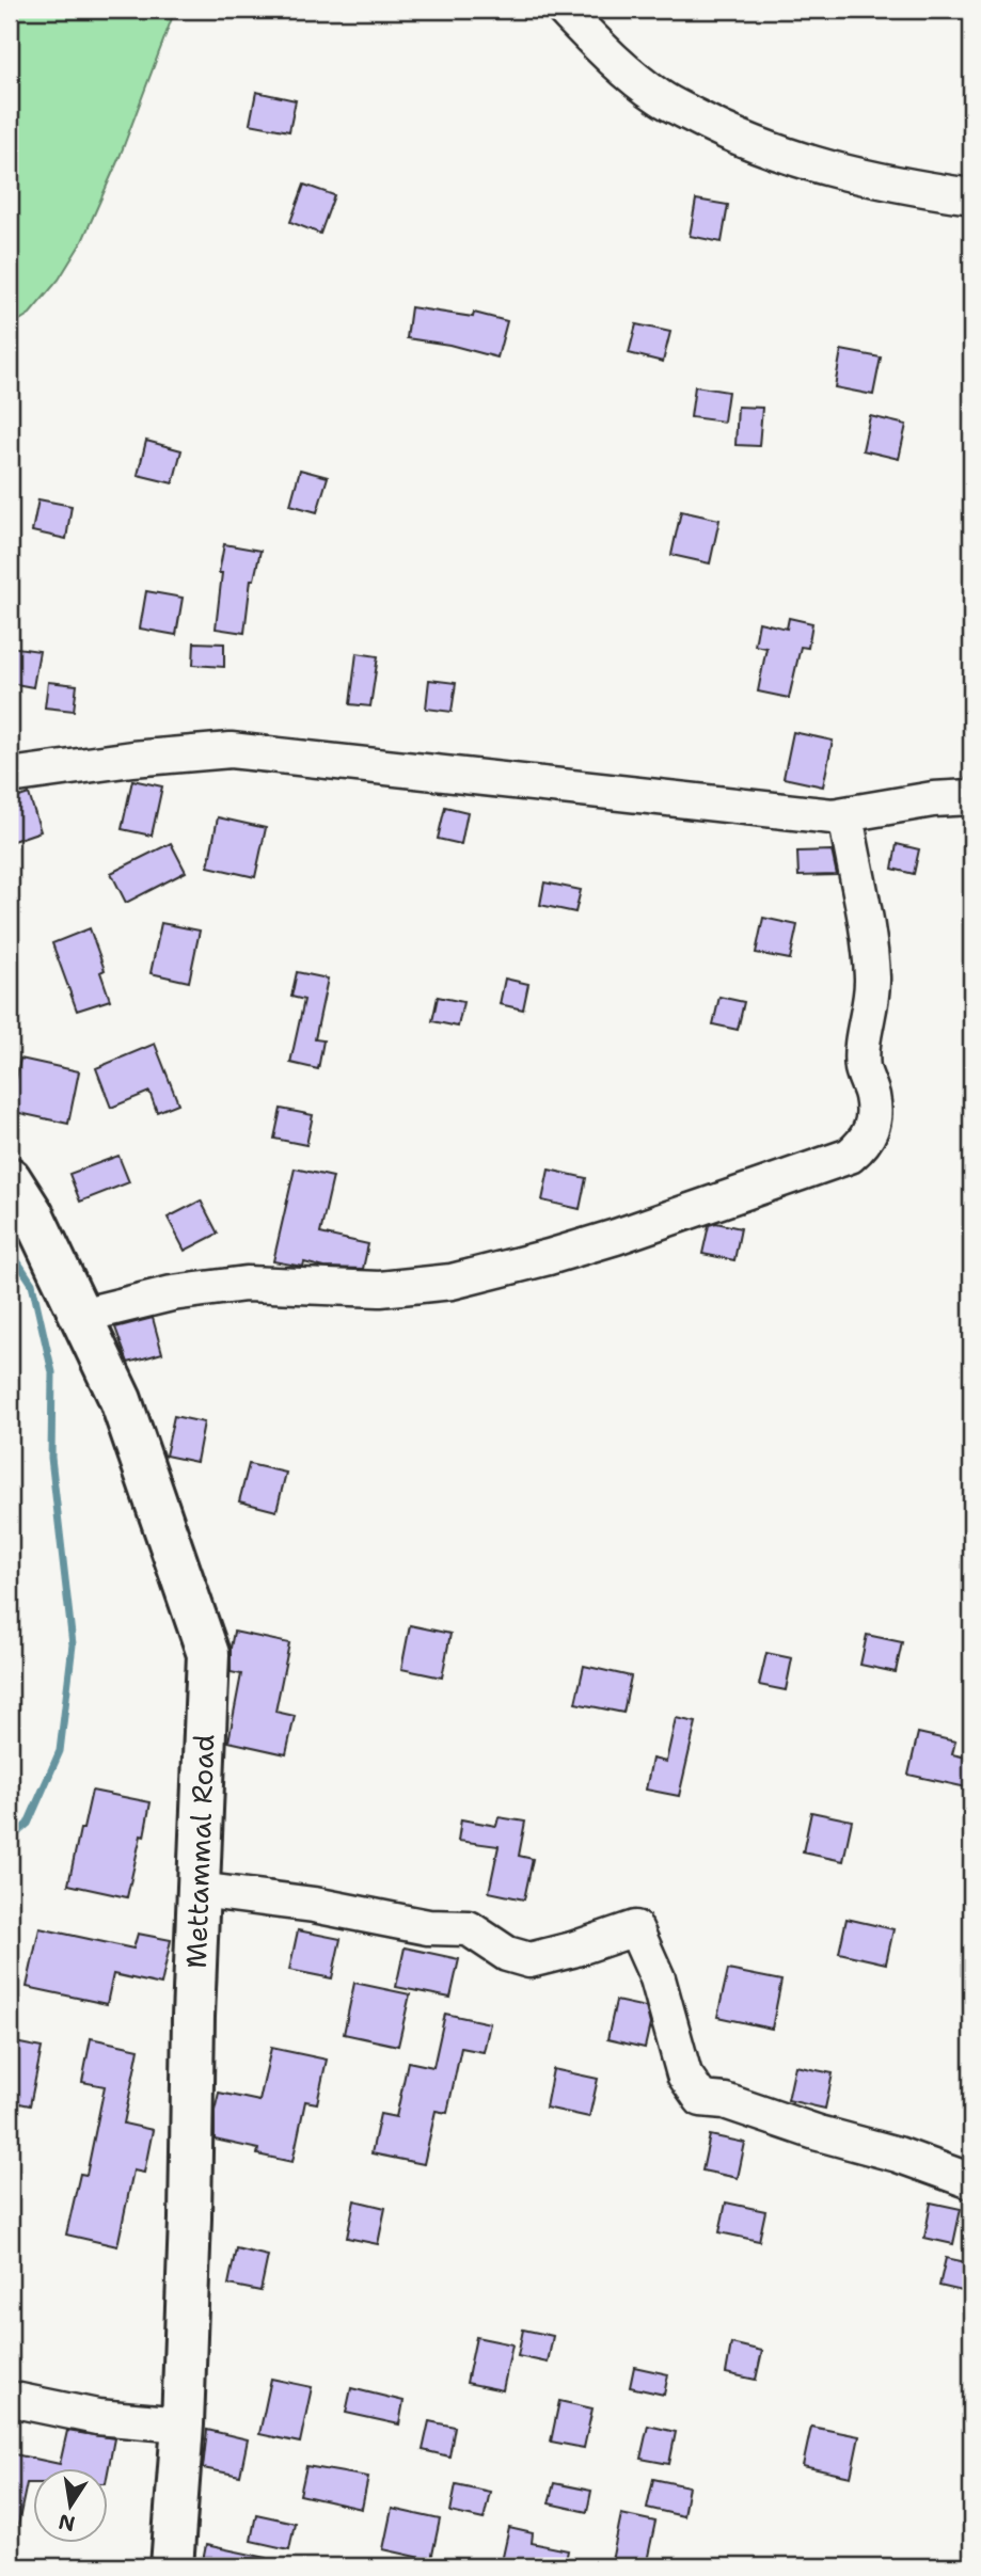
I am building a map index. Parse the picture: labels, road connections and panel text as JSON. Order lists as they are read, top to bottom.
{
  "streets": {
    "main road": ["Mettammal Road"]
  },
  "north": "bottom"
}
